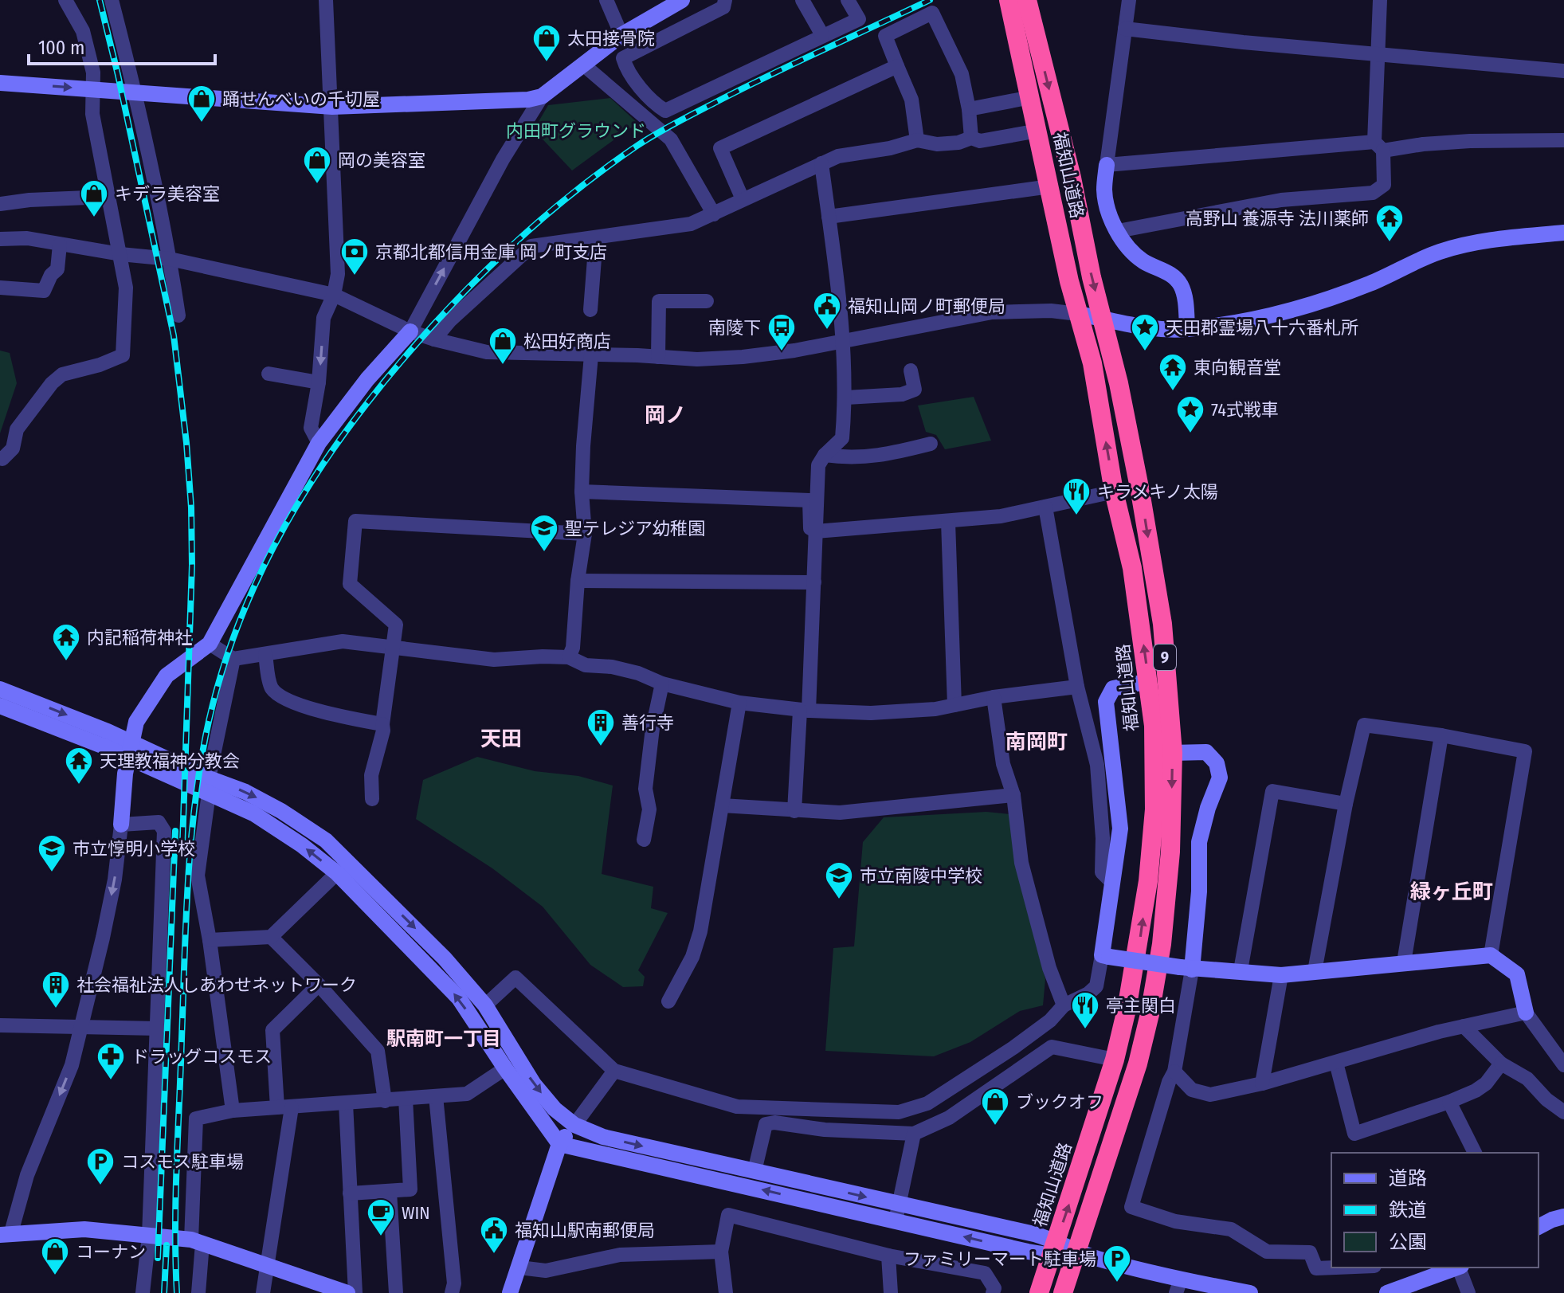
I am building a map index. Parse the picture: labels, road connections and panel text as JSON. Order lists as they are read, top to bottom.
{
  "streets": {
    "highway": ["福知山道路", "9"]
  },
  "districts": [
    "岡ノ",
    "天田",
    "南岡町",
    "緑ヶ丘町",
    "駅南町一丁目"
  ],
  "parks": ["内田町グラウンド"],
  "places": {
    "shop": [
      "太田接骨院",
      "踊せんべいの千切屋",
      "岡の美容室",
      "キデラ美容室",
      "松田好商店",
      "ブックオフ",
      "コーナン"
    ],
    "temple": [
      "高野山 養源寺 法川薬師",
      "東向観音堂",
      "内記稲荷神社",
      "天理教福神分教会"
    ],
    "bank": ["京都北都信用金庫 岡ノ町支店"],
    "public building": ["福知山岡ノ町郵便局", "福知山駅南郵便局"],
    "bus stop": ["南陵下"],
    "place": ["天田郡霊場八十六番札所", "74式戦車"],
    "restaurant": ["キラメキノ太陽", "亭主関白"],
    "school or university": ["聖テレジア幼稚園", "市立惇明小学校", "市立南陵中学校"],
    "building": ["善行寺", "社会福祉法人しあわせネットワーク"],
    "pharmacy": ["ドラッグコスモス"],
    "parking": ["コスモス駐車場", "ファミリーマート駐車場"],
    "cafe": ["WIN"]
  },
  "legend": ["道路", "鉄道", "公園"],
  "scale_bar": "100 m"
}
